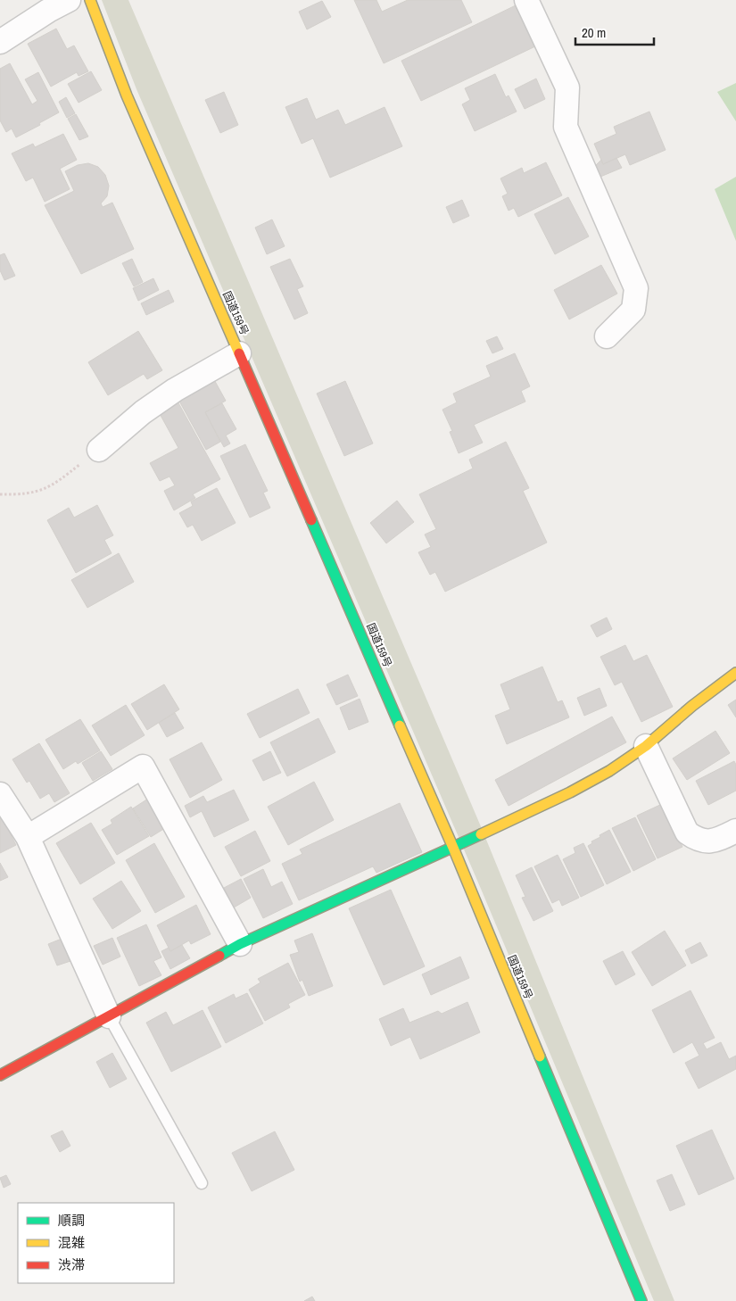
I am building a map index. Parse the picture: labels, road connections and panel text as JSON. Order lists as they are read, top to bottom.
{
  "streets": {
    "main road": ["国道159号"]
  },
  "legend": ["順調", "混雑", "渋滞"],
  "scale_bar": "20 m"
}
